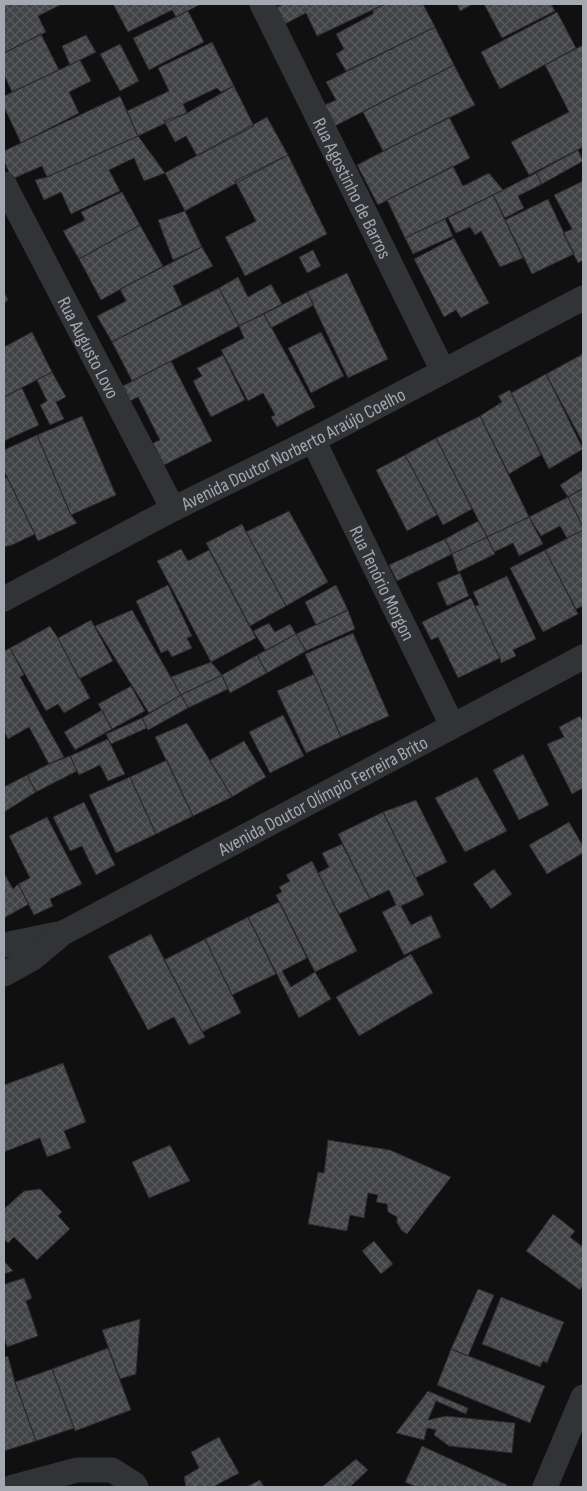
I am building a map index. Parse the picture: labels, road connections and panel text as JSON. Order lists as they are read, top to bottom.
{
  "streets": {
    "street": [
      "Rua Agostinho de Barros",
      "Rua Augusto Lovo",
      "Avenida Doutor Norberto Araújo Coelho",
      "Rua Tenório Morgon",
      "Avenida Doutor Olímpio Ferreira Brito"
    ]
  },
  "crossings": [
    ["Rua Agostinho de Barros", "Avenida Doutor Norberto Araújo Coelho"],
    ["Rua Augusto Lovo", "Avenida Doutor Norberto Araújo Coelho"],
    ["Avenida Doutor Norberto Araújo Coelho", "Rua Tenório Morgon"],
    ["Rua Tenório Morgon", "Avenida Doutor Olímpio Ferreira Brito"]
  ]
}
